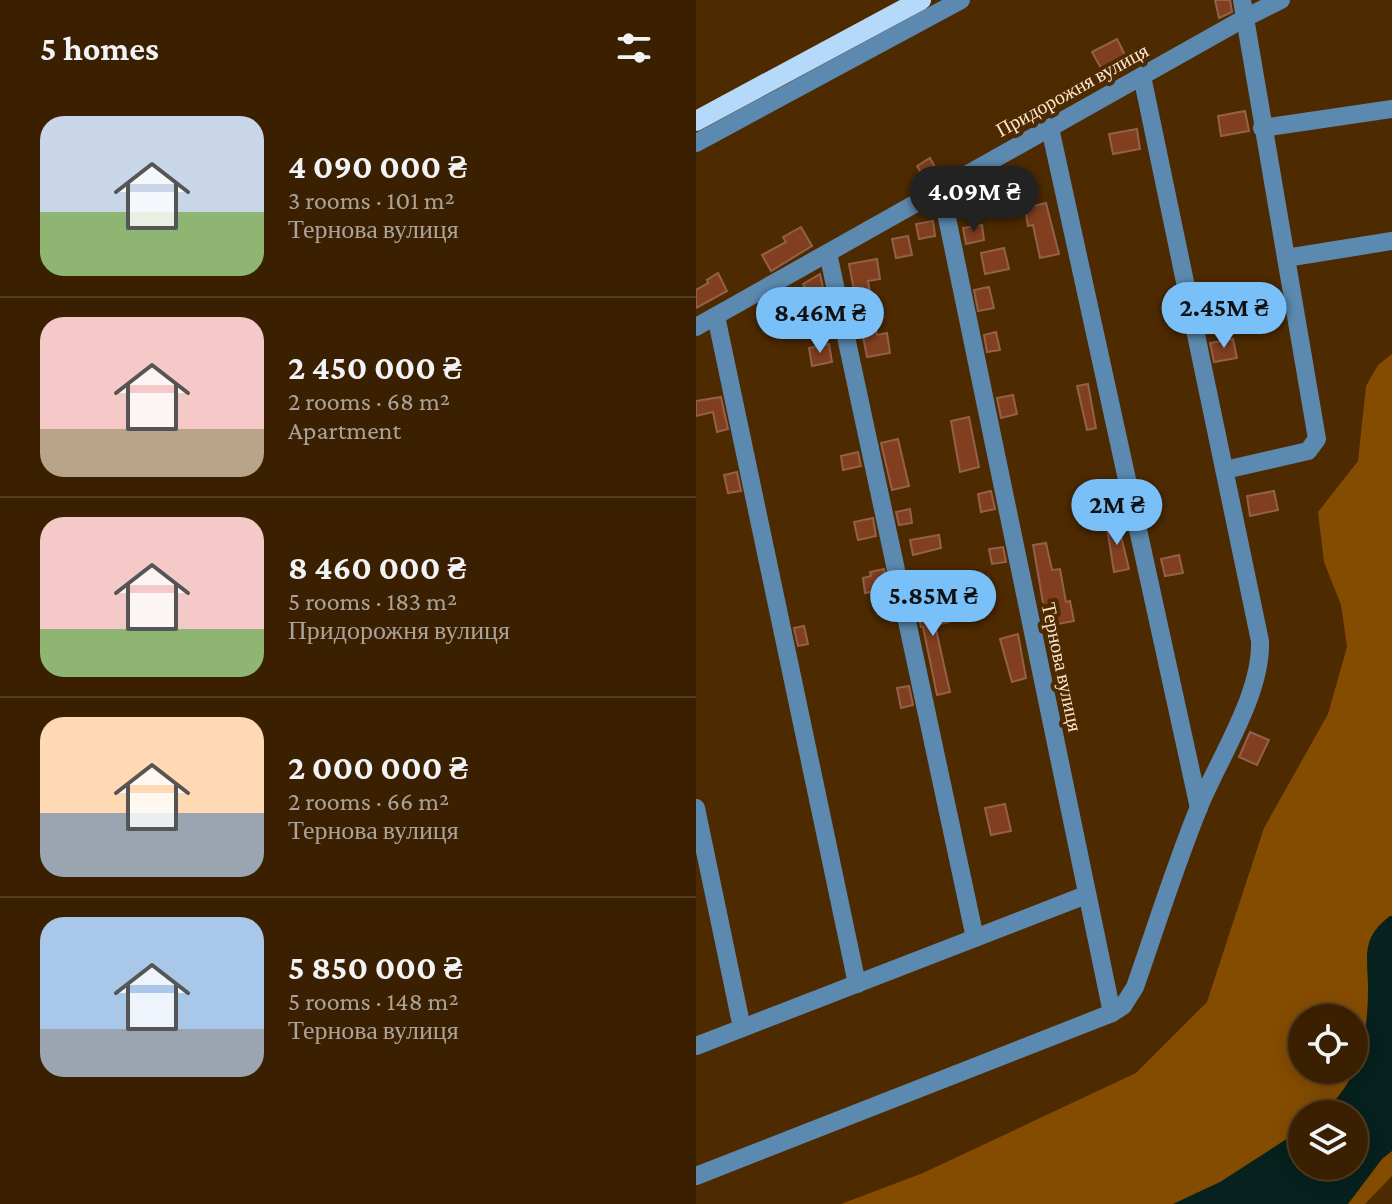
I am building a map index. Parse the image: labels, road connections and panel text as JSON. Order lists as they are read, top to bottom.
{
  "streets": {
    "street": ["Придорожня вулиця", "Тернова вулиця"]
  },
  "crossings": [
    ["Придорожня вулиця", "Тернова вулиця"]
  ],
  "page": {
    "heading": "5 homes",
    "list": [
      {
        "name": "4 090 000 ₴",
        "note": "3 rooms · 101 m² · Тернова вулиця"
      },
      {
        "name": "2 450 000 ₴",
        "note": "2 rooms · 68 m² · Apartment"
      },
      {
        "name": "8 460 000 ₴",
        "note": "5 rooms · 183 m² · Придорожня вулиця"
      },
      {
        "name": "2 000 000 ₴",
        "note": "2 rooms · 66 m² · Тернова вулиця"
      },
      {
        "name": "5 850 000 ₴",
        "note": "5 rooms · 148 m² · Тернова вулиця"
      }
    ],
    "price": [
      "4.09M ₴",
      "2.45M ₴",
      "8.46M ₴",
      "2M ₴",
      "5.85M ₴"
    ]
  }
}
